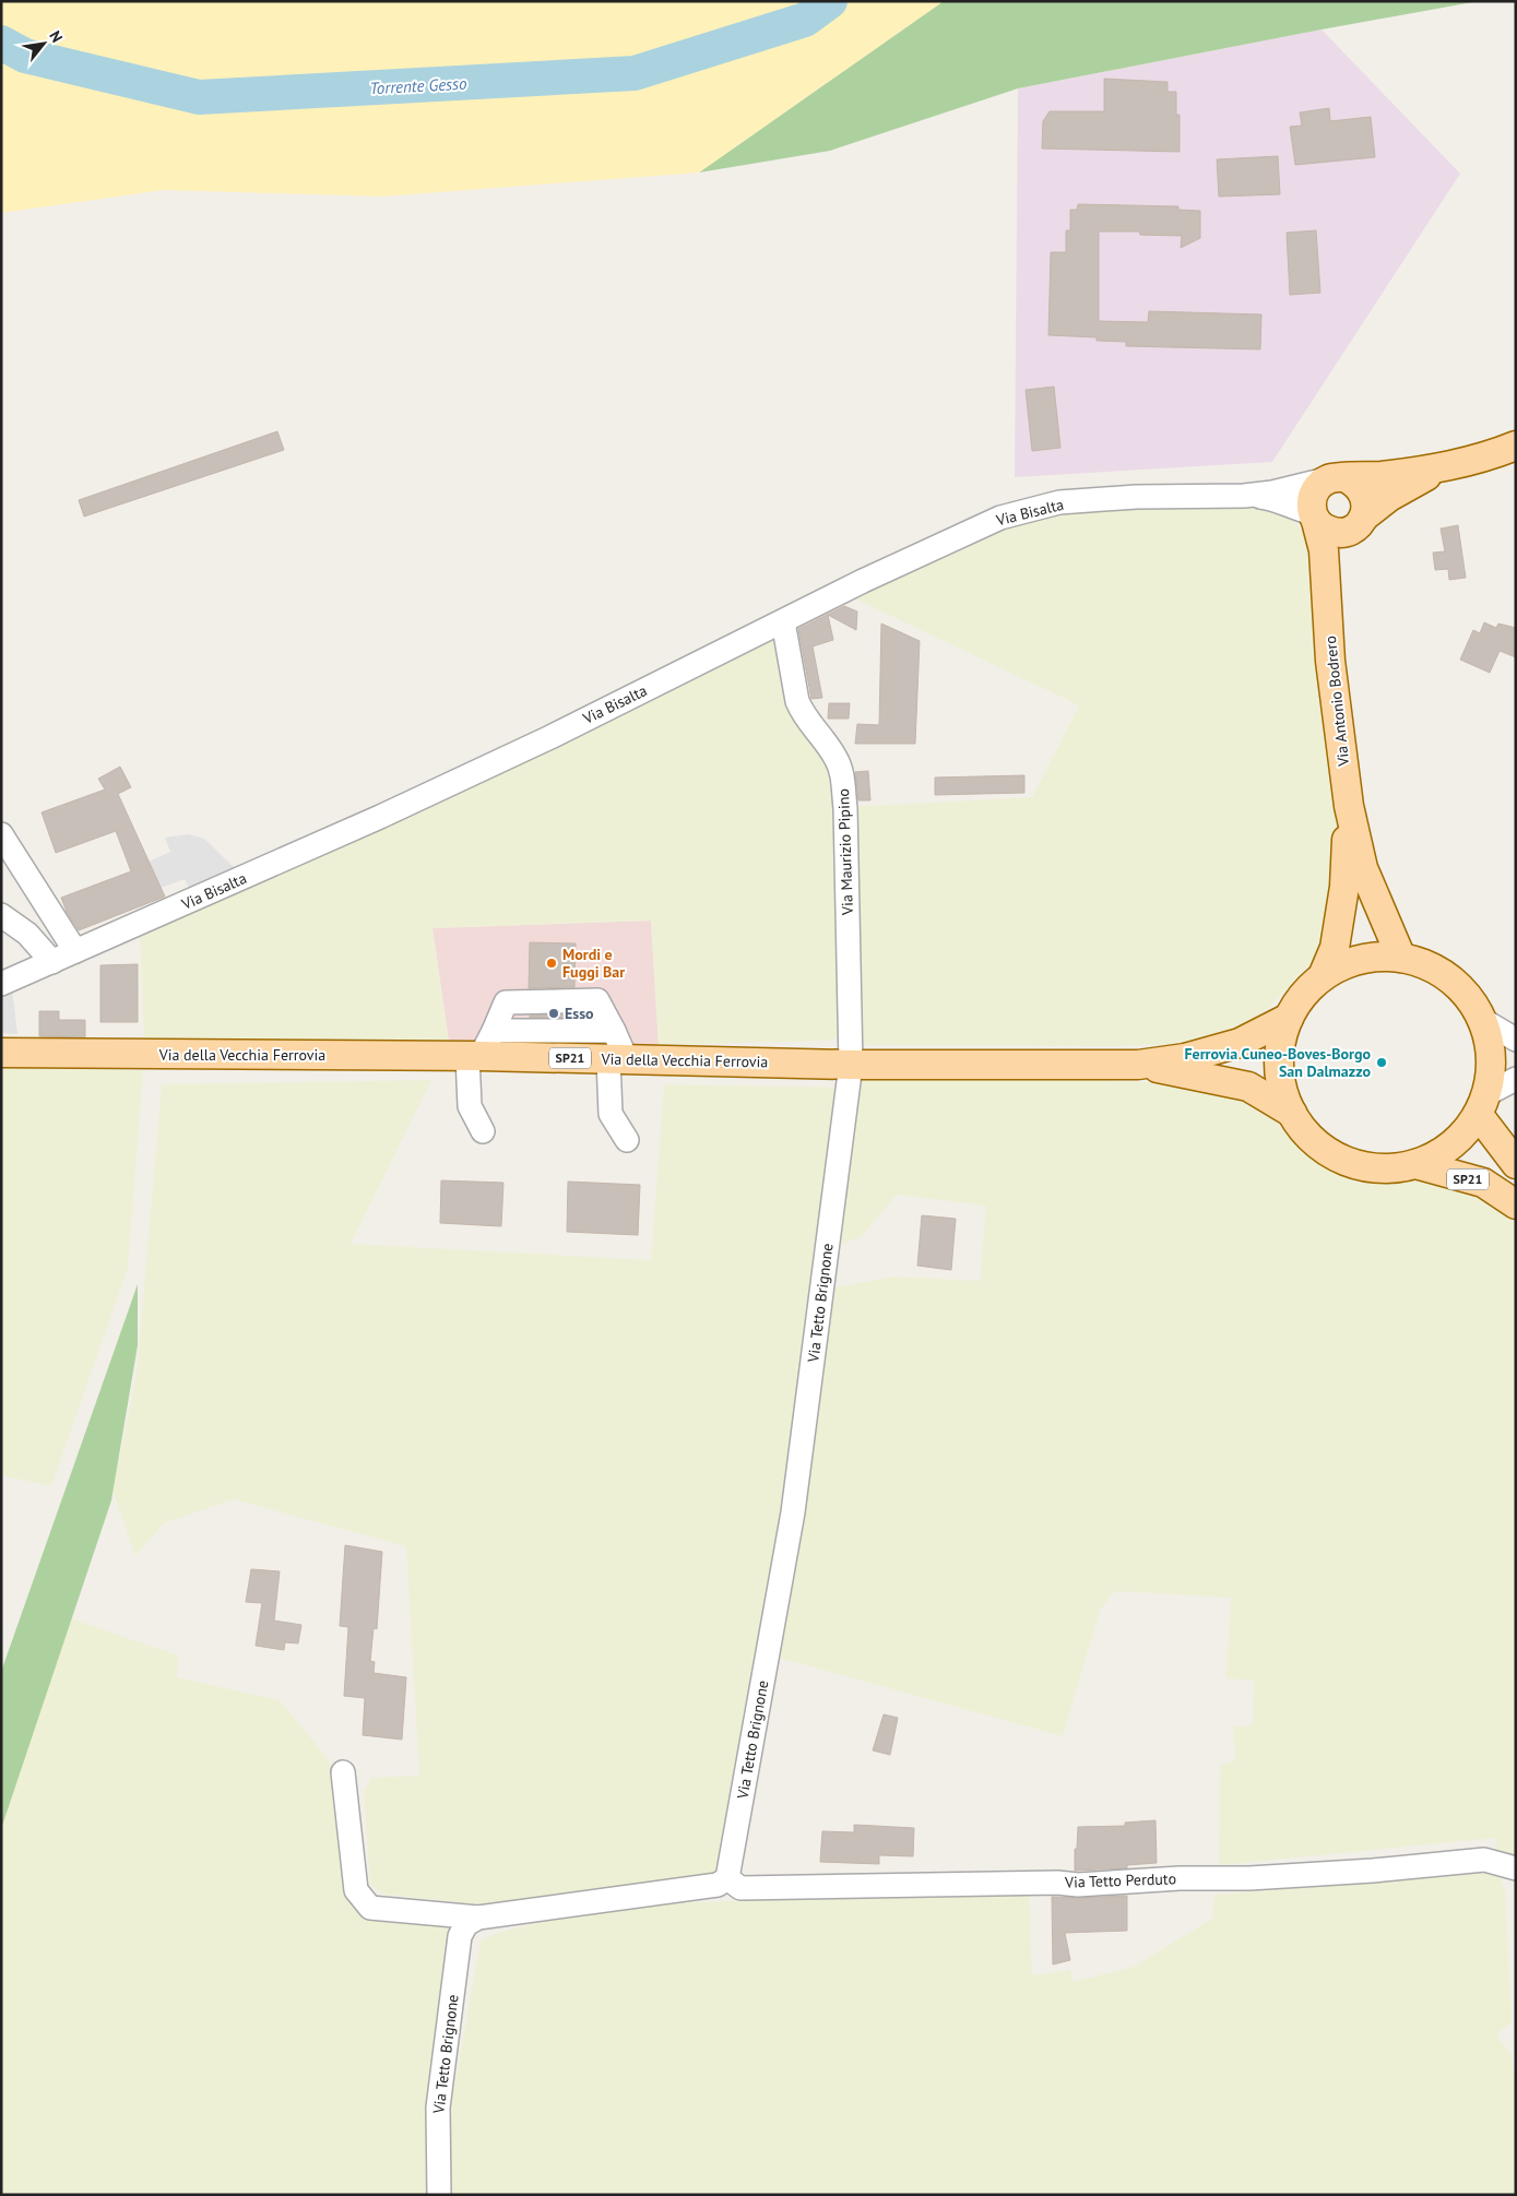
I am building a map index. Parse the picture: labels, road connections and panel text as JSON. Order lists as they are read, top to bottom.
{
  "streets": {
    "main road": [
      "Via Bisalta",
      "Via Antonio Bodrero",
      "Via della Vecchia Ferrovia",
      "SP21"
    ],
    "street": ["Via Maurizio Pipino", "Via Tetto Brignone", "Via Tetto Perduto"]
  },
  "crossings": [
    ["Via Bisalta", "Via Antonio Bodrero"],
    ["Via Bisalta", "Via Maurizio Pipino"],
    ["Via Maurizio Pipino", "Via della Vecchia Ferrovia"],
    ["Via Maurizio Pipino", "Via Tetto Brignone"],
    ["Via della Vecchia Ferrovia", "Via Tetto Brignone"],
    ["Via Tetto Brignone", "Via Tetto Perduto"]
  ],
  "water": ["Torrente Gesso"],
  "places": ["Mordi e Fuggi Bar", "Esso", "Ferrovia Cuneo-Boves-Borgo San Dalmazzo"],
  "north": "top right"
}
